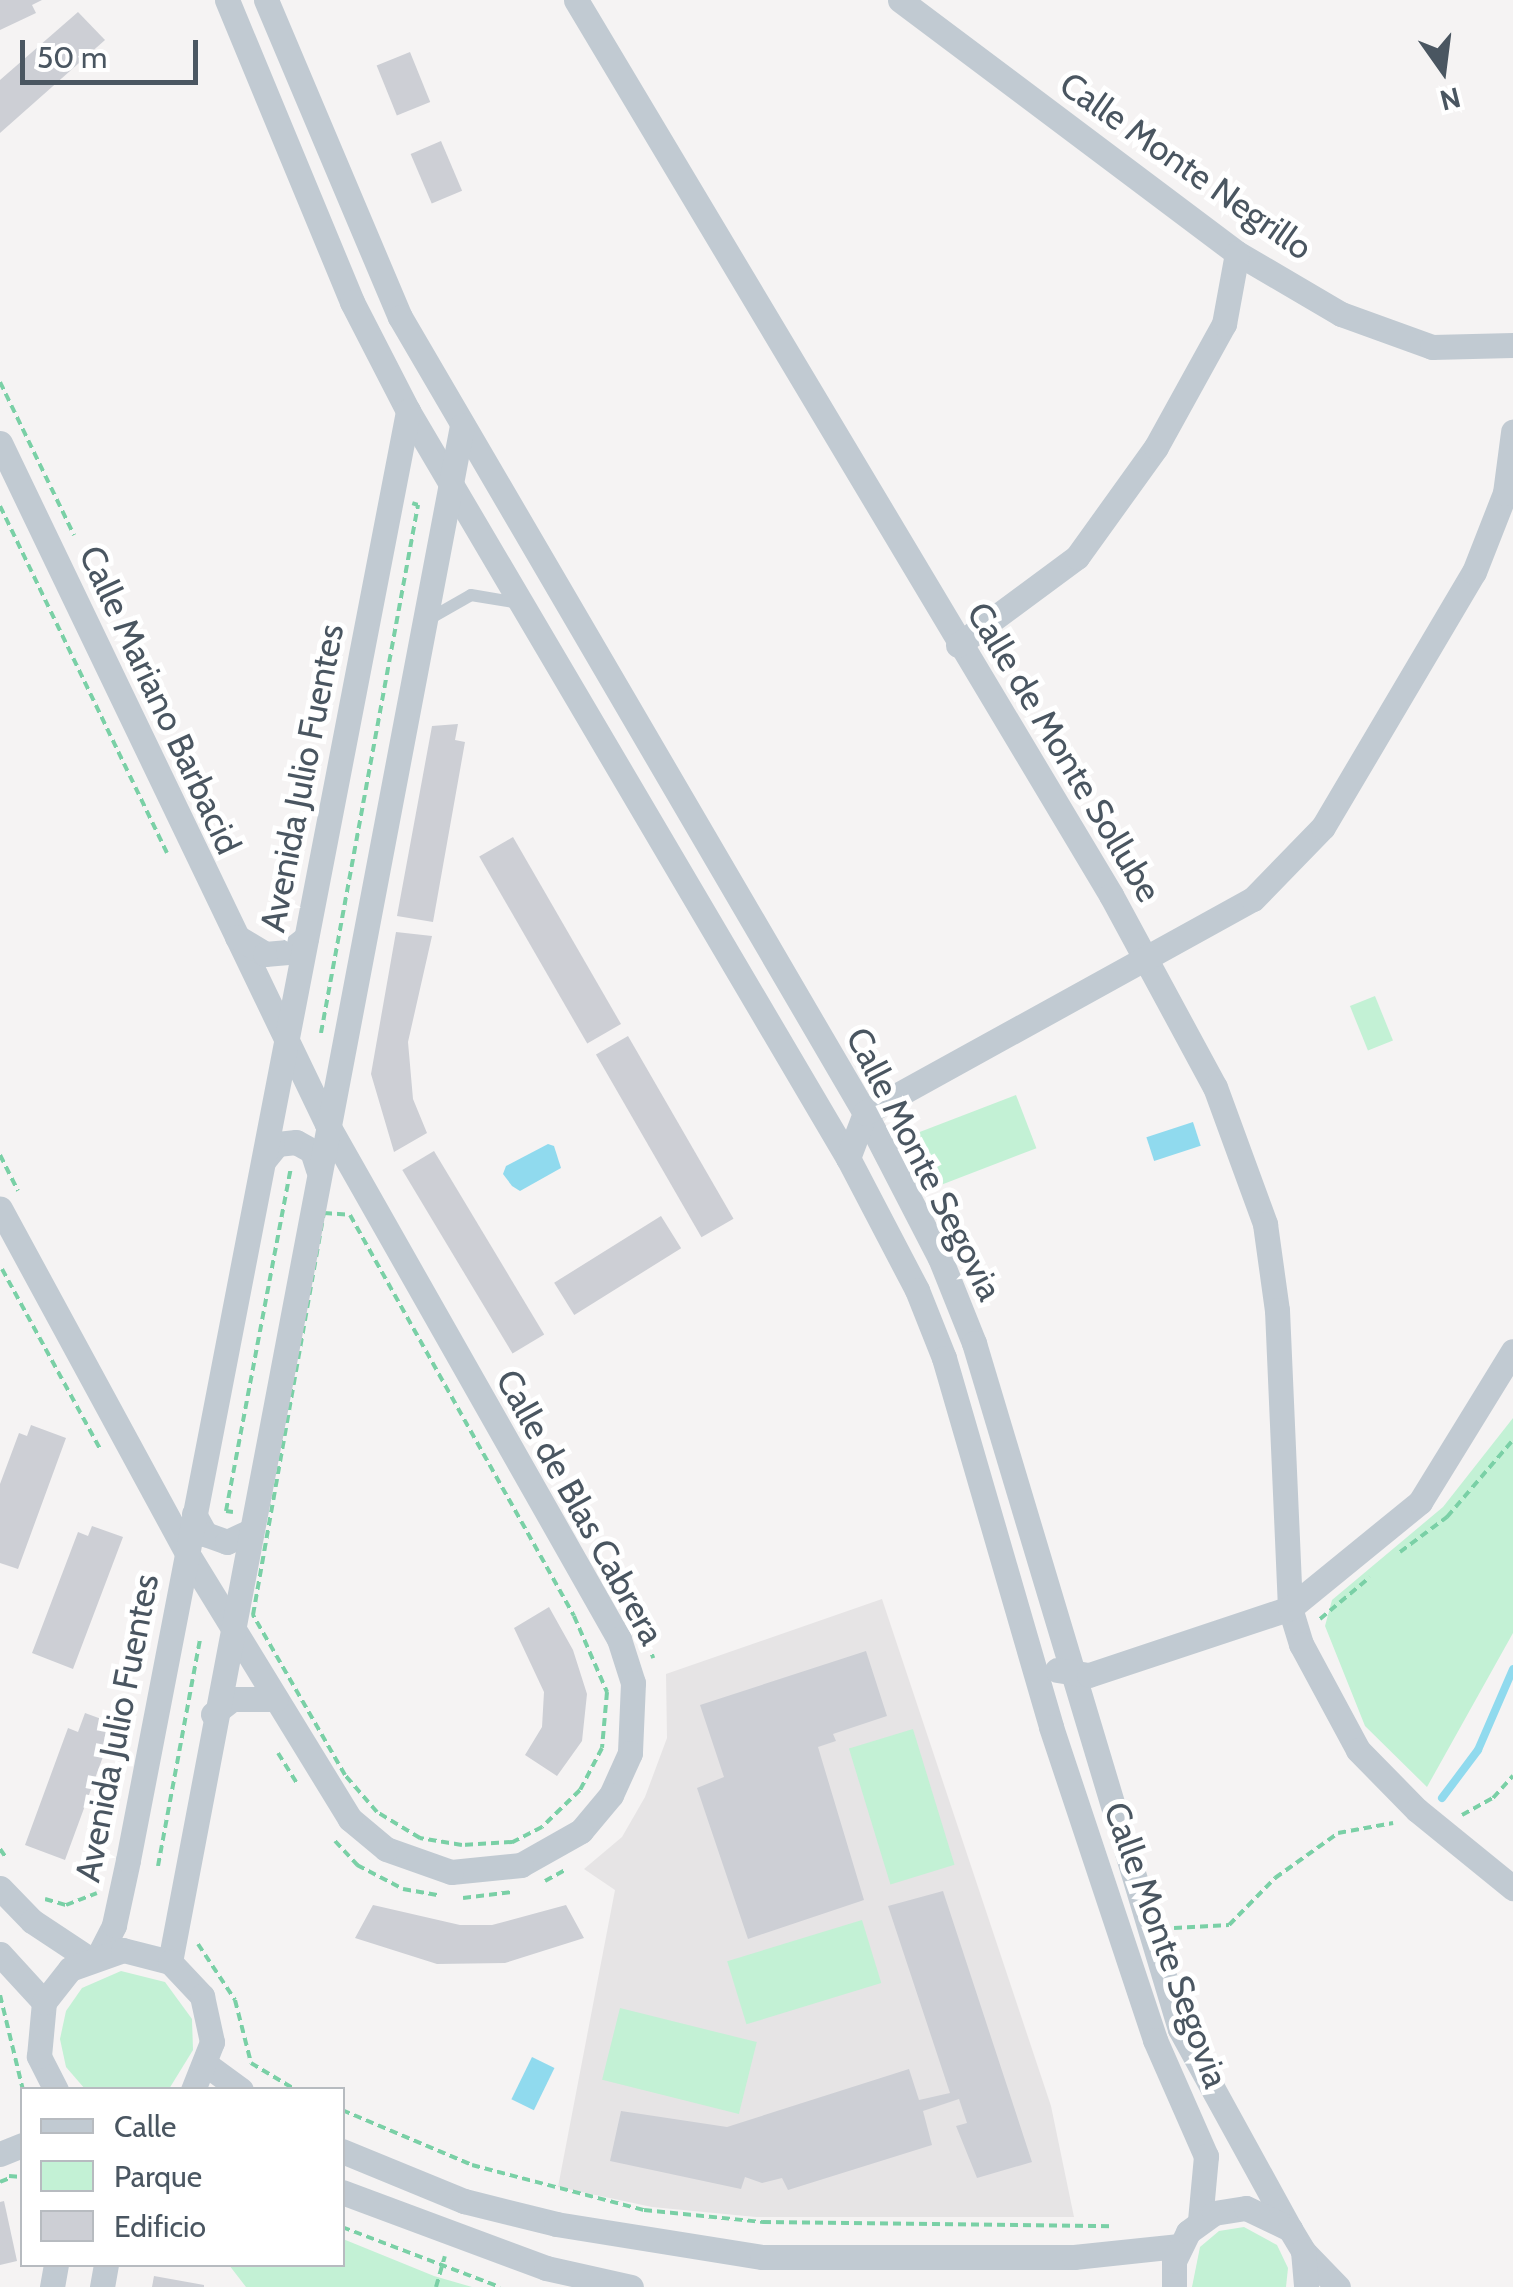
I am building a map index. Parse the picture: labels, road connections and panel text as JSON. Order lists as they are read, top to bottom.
{
  "streets": {
    "street": [
      "Calle Monte Negrillo",
      "Calle Mariano Barbacid",
      "Calle de Monte Sollube",
      "Avenida Julio Fuentes",
      "Calle Monte Segovia",
      "Calle de Blas Cabrera"
    ]
  },
  "crossings": [
    ["Calle Mariano Barbacid", "Avenida Julio Fuentes"],
    ["Calle Mariano Barbacid", "Calle de Blas Cabrera"],
    ["Avenida Julio Fuentes", "Calle Monte Segovia"],
    ["Avenida Julio Fuentes", "Calle de Blas Cabrera"]
  ],
  "legend": ["Calle", "Parque", "Edificio"],
  "scale_bar": "50 m",
  "north": "bottom"
}
